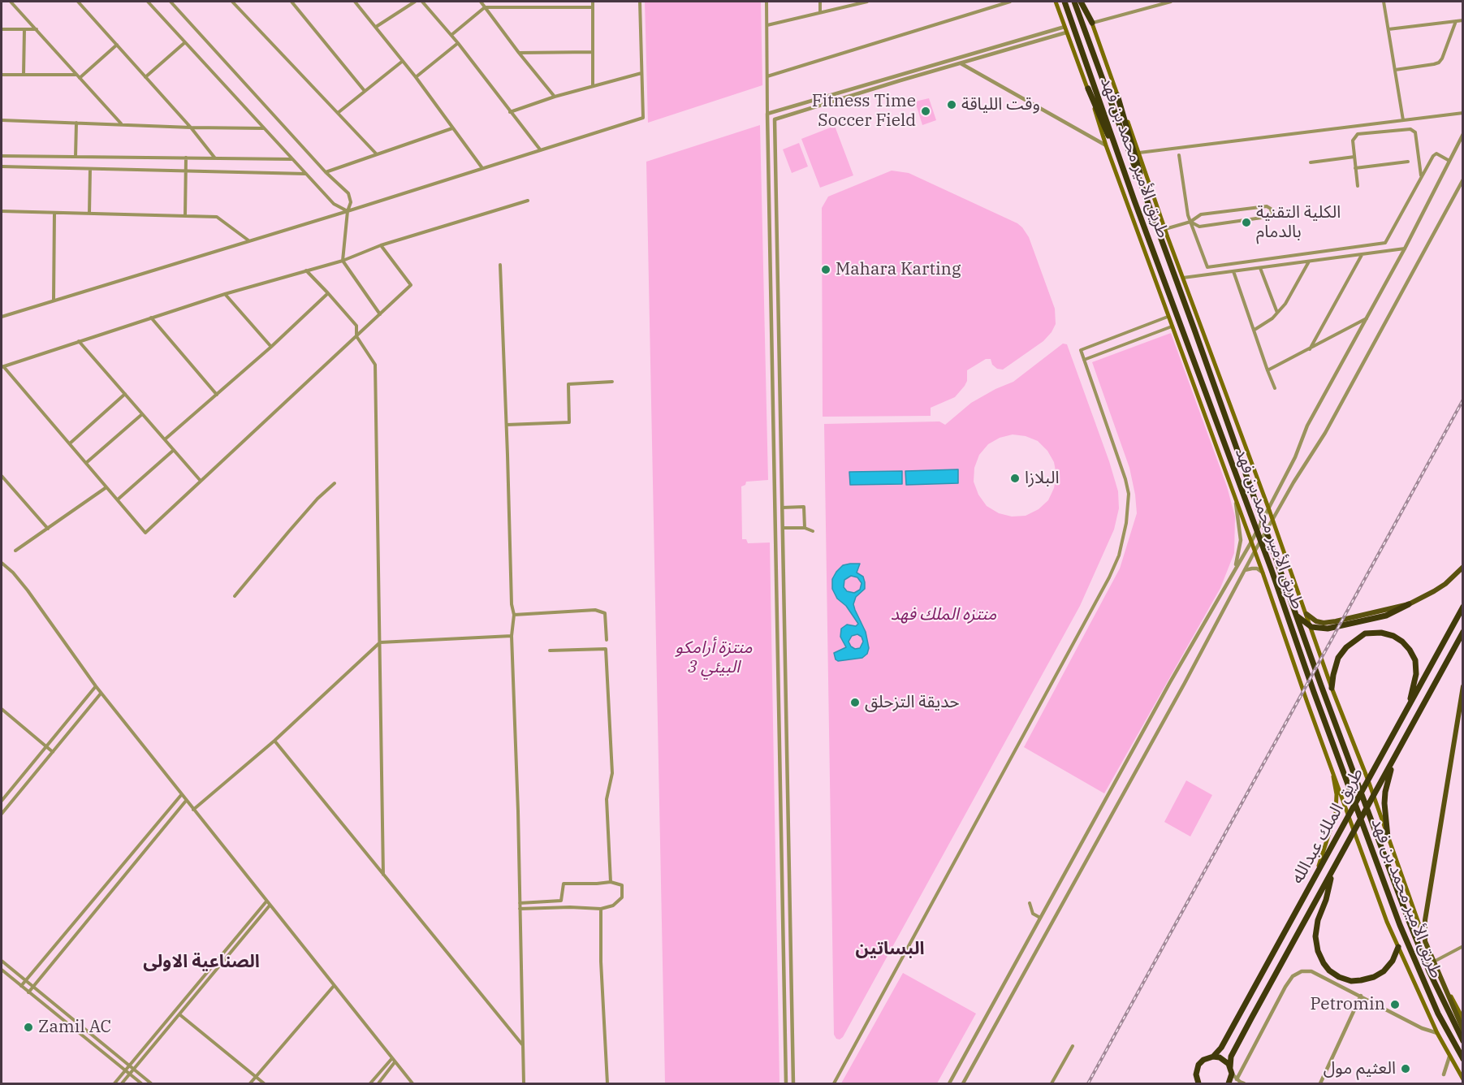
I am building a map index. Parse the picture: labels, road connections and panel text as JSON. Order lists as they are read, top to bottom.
{
  "streets": {
    "highway": ["طريق الأمير محمد بن فهد", "طريق الملك عبدالله"]
  },
  "districts": ["البساتين", "الصناعية الاولى"],
  "parks": ["منتزه الملك فهد", "منتزة أرامكو البيئي 3"],
  "places": [
    "وقت اللياقة",
    "Fitness Time Soccer Field",
    "الكلية التقنية بالدمام",
    "Mahara Karting",
    "البلازا",
    "حديقة التزحلق",
    "Petromin",
    "Zamil AC",
    "العثيم مول"
  ]
}
